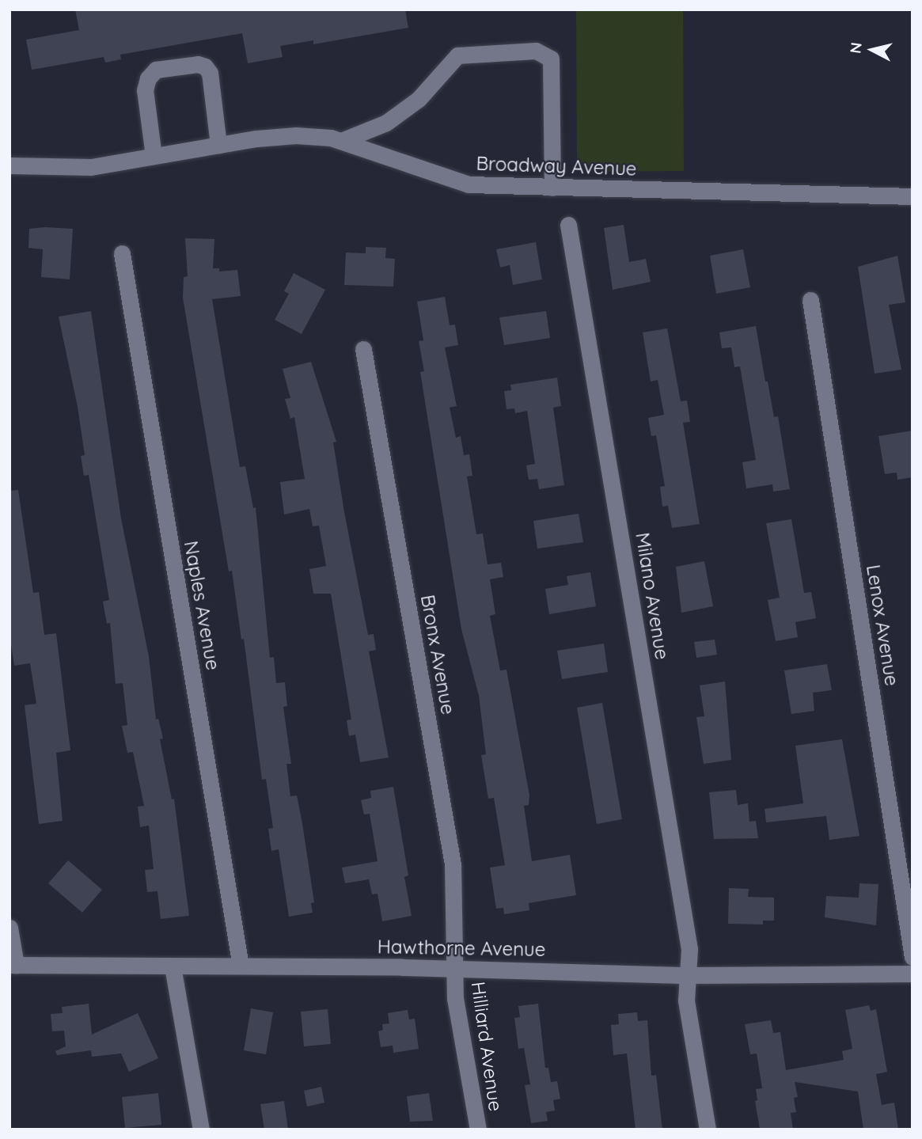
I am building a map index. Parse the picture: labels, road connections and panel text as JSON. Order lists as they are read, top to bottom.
{
  "streets": {
    "street": [
      "Broadway Avenue",
      "Milano Avenue",
      "Naples Avenue",
      "Lenox Avenue",
      "Bronx Avenue",
      "Hawthorne Avenue",
      "Hilliard Avenue"
    ]
  },
  "crossings": [
    ["Milano Avenue", "Hawthorne Avenue"],
    ["Naples Avenue", "Hawthorne Avenue"],
    ["Bronx Avenue", "Hawthorne Avenue"],
    ["Bronx Avenue", "Hilliard Avenue"],
    ["Hawthorne Avenue", "Hilliard Avenue"]
  ],
  "north": "left"
}
